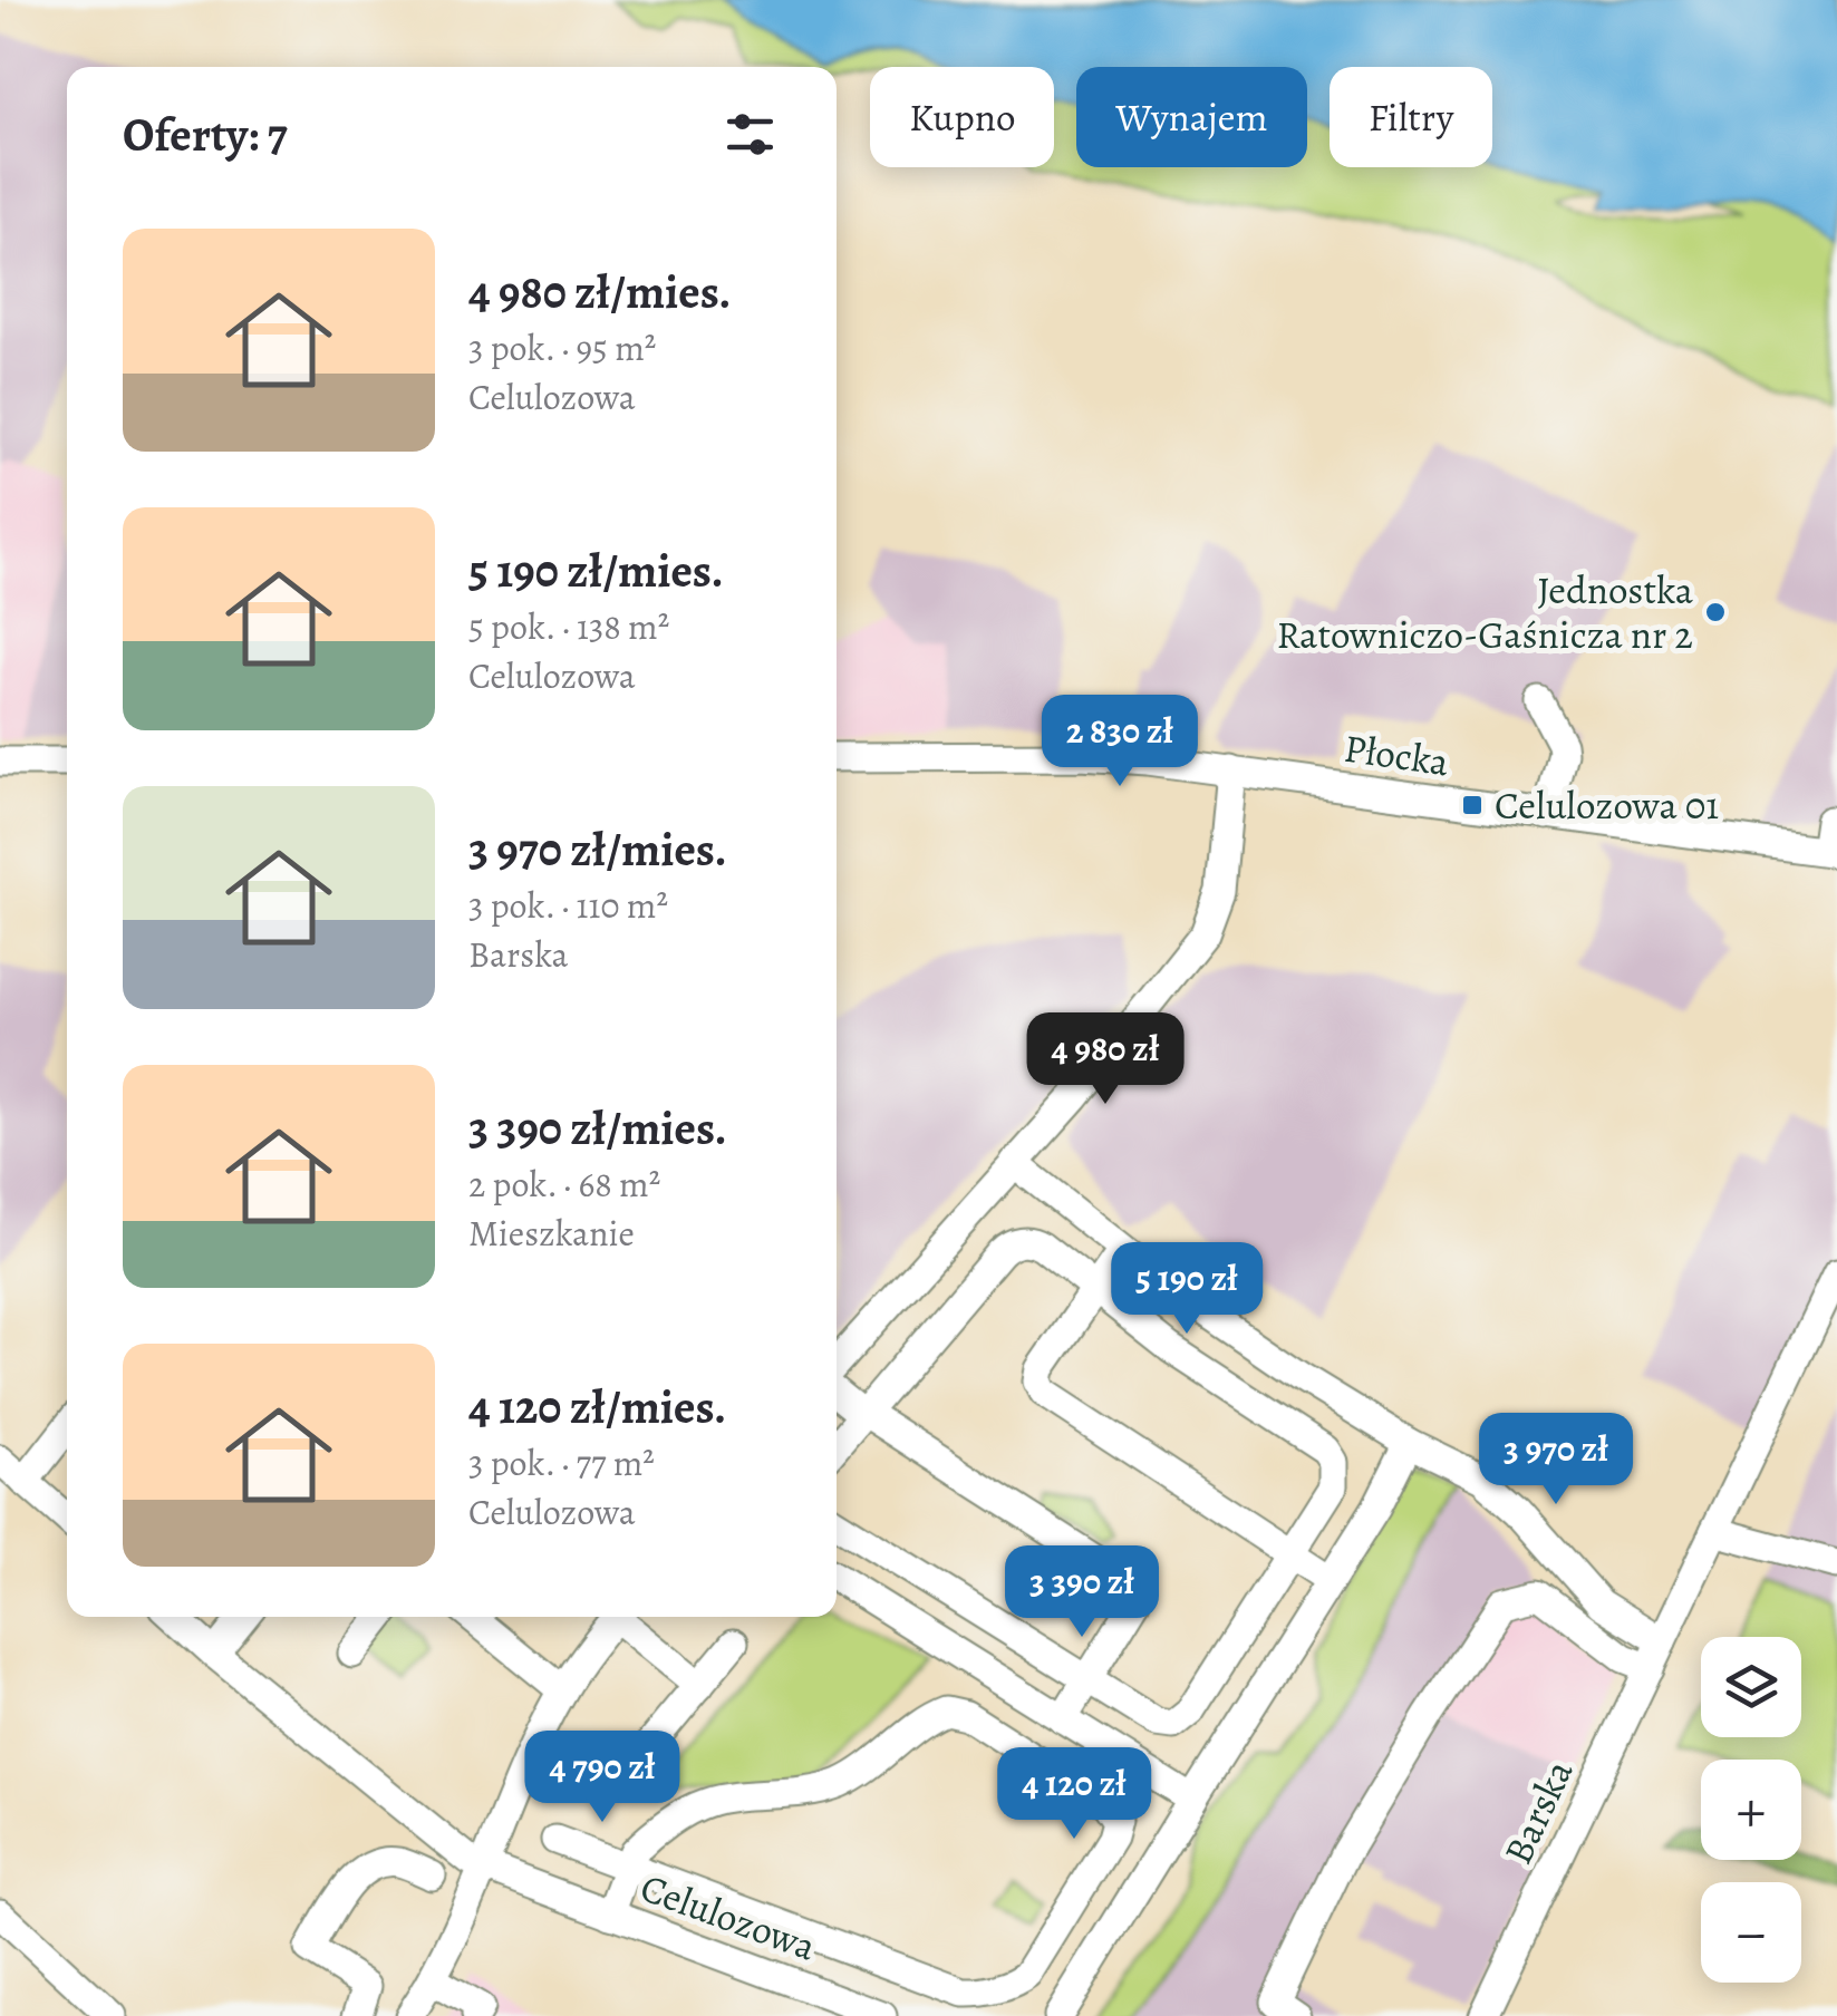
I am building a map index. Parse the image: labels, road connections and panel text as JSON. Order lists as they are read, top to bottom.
{
  "streets": {
    "street": ["Płocka", "Barska", "Celulozowa"]
  },
  "places": {
    "other": ["Jednostka Ratowniczo-Gaśnicza nr 2"],
    "transit": ["Celulozowa 01"]
  },
  "page": {
    "chip": ["Kupno", "Wynajem", "Filtry"],
    "heading": "Oferty: 7",
    "list": [
      {
        "name": "4 980 zł/mies.",
        "note": "3 pok. · 95 m² · Celulozowa"
      },
      {
        "name": "5 190 zł/mies.",
        "note": "5 pok. · 138 m² · Celulozowa"
      },
      {
        "name": "3 970 zł/mies.",
        "note": "3 pok. · 110 m² · Barska"
      },
      {
        "name": "3 390 zł/mies.",
        "note": "2 pok. · 68 m² · Mieszkanie"
      },
      {
        "name": "4 120 zł/mies.",
        "note": "3 pok. · 77 m² · Celulozowa"
      }
    ],
    "price": [
      "2 830 zł",
      "4 980 zł",
      "5 190 zł",
      "3 970 zł",
      "3 390 zł",
      "4 790 zł",
      "4 120 zł"
    ],
    "map_buttons": ["+", "−"]
  }
}
